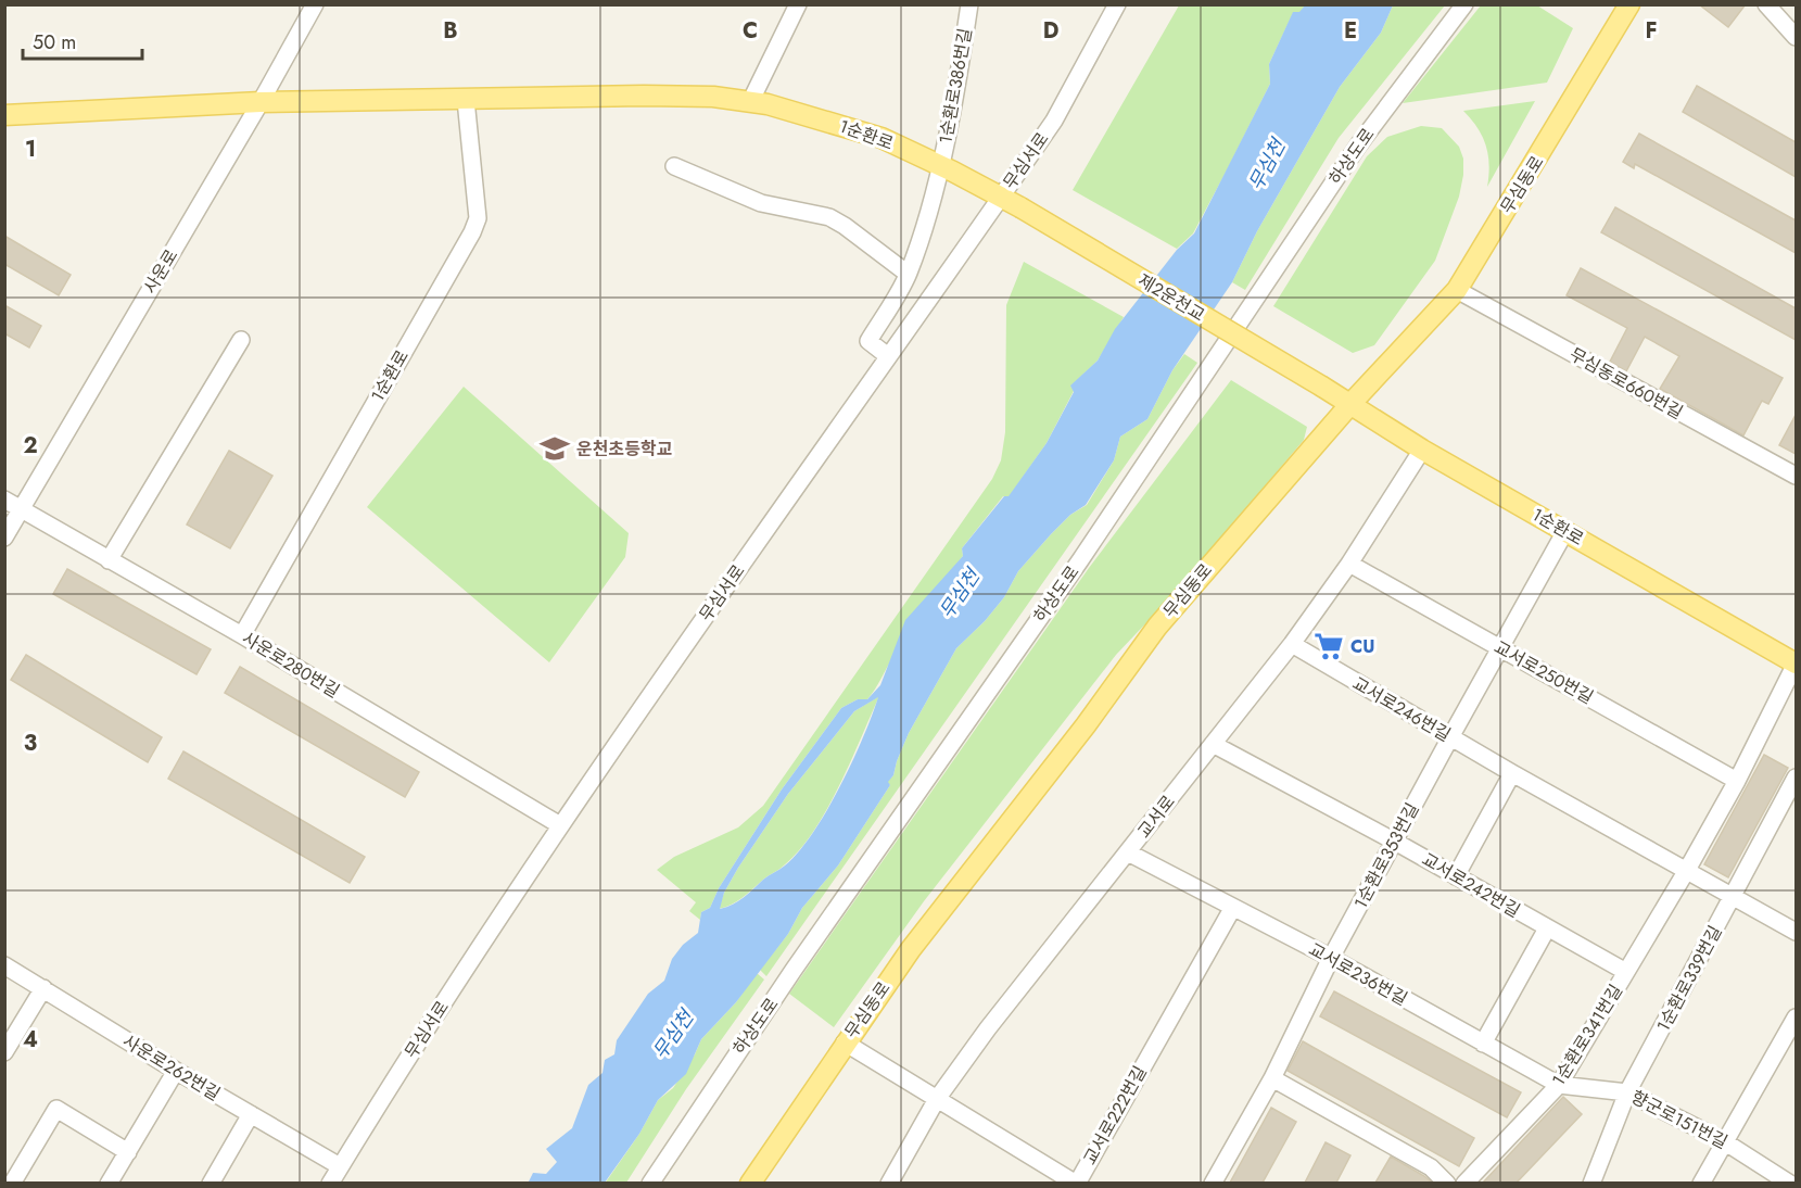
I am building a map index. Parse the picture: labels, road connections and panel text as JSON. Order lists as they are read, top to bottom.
{
  "streets": {
    "main road": ["1순환로", "무심동로", "제2운천교"],
    "street": [
      "1순환로386번길",
      "하상도로",
      "무심서로",
      "사운로",
      "무심동로660번길",
      "사운로280번길",
      "교서로250번길",
      "교서로246번길",
      "교서로",
      "1순환로353번길",
      "교서로242번길",
      "교서로236번길",
      "1순환로339번길",
      "1순환로341번길",
      "사운로262번길",
      "교서로222번길",
      "향군로151번길"
    ]
  },
  "crossings": [
    ["1순환로386번길", "1순환로"],
    ["1순환로386번길", "무심서로"],
    ["1순환로", "무심서로"],
    ["1순환로", "무심동로"],
    ["1순환로", "사운로"],
    ["1순환로", "제2운천교"],
    ["1순환로", "사운로280번길"],
    ["1순환로", "교서로"],
    ["1순환로", "1순환로353번길"],
    ["1순환로", "1순환로341번길"],
    ["무심서로", "사운로280번길"],
    ["무심서로", "사운로262번길"],
    ["무심동로", "무심동로660번길"],
    ["무심동로", "교서로222번길"],
    ["사운로", "사운로280번길"],
    ["교서로250번길", "교서로"],
    ["교서로250번길", "1순환로353번길"],
    ["교서로250번길", "1순환로341번길"],
    ["교서로246번길", "교서로"],
    ["교서로246번길", "1순환로353번길"],
    ["교서로246번길", "1순환로339번길"],
    ["교서로246번길", "1순환로341번길"],
    ["교서로", "교서로242번길"],
    ["교서로", "교서로236번길"],
    ["교서로", "교서로222번길"],
    ["1순환로353번길", "교서로242번길"],
    ["1순환로353번길", "교서로236번길"],
    ["교서로242번길", "1순환로341번길"],
    ["교서로236번길", "1순환로341번길"],
    ["교서로236번길", "교서로222번길"],
    ["교서로236번길", "향군로151번길"],
    ["1순환로339번길", "향군로151번길"],
    ["1순환로341번길", "향군로151번길"]
  ],
  "water": ["무심천"],
  "places": {
    "school or university": ["운천초등학교"],
    "supermarket": ["CU"]
  },
  "scale_bar": "50 m",
  "grid": {
    "columns": [
      "B",
      "C",
      "D",
      "E",
      "F"
    ],
    "rows": [
      "1",
      "2",
      "3",
      "4"
    ]
  }
}
